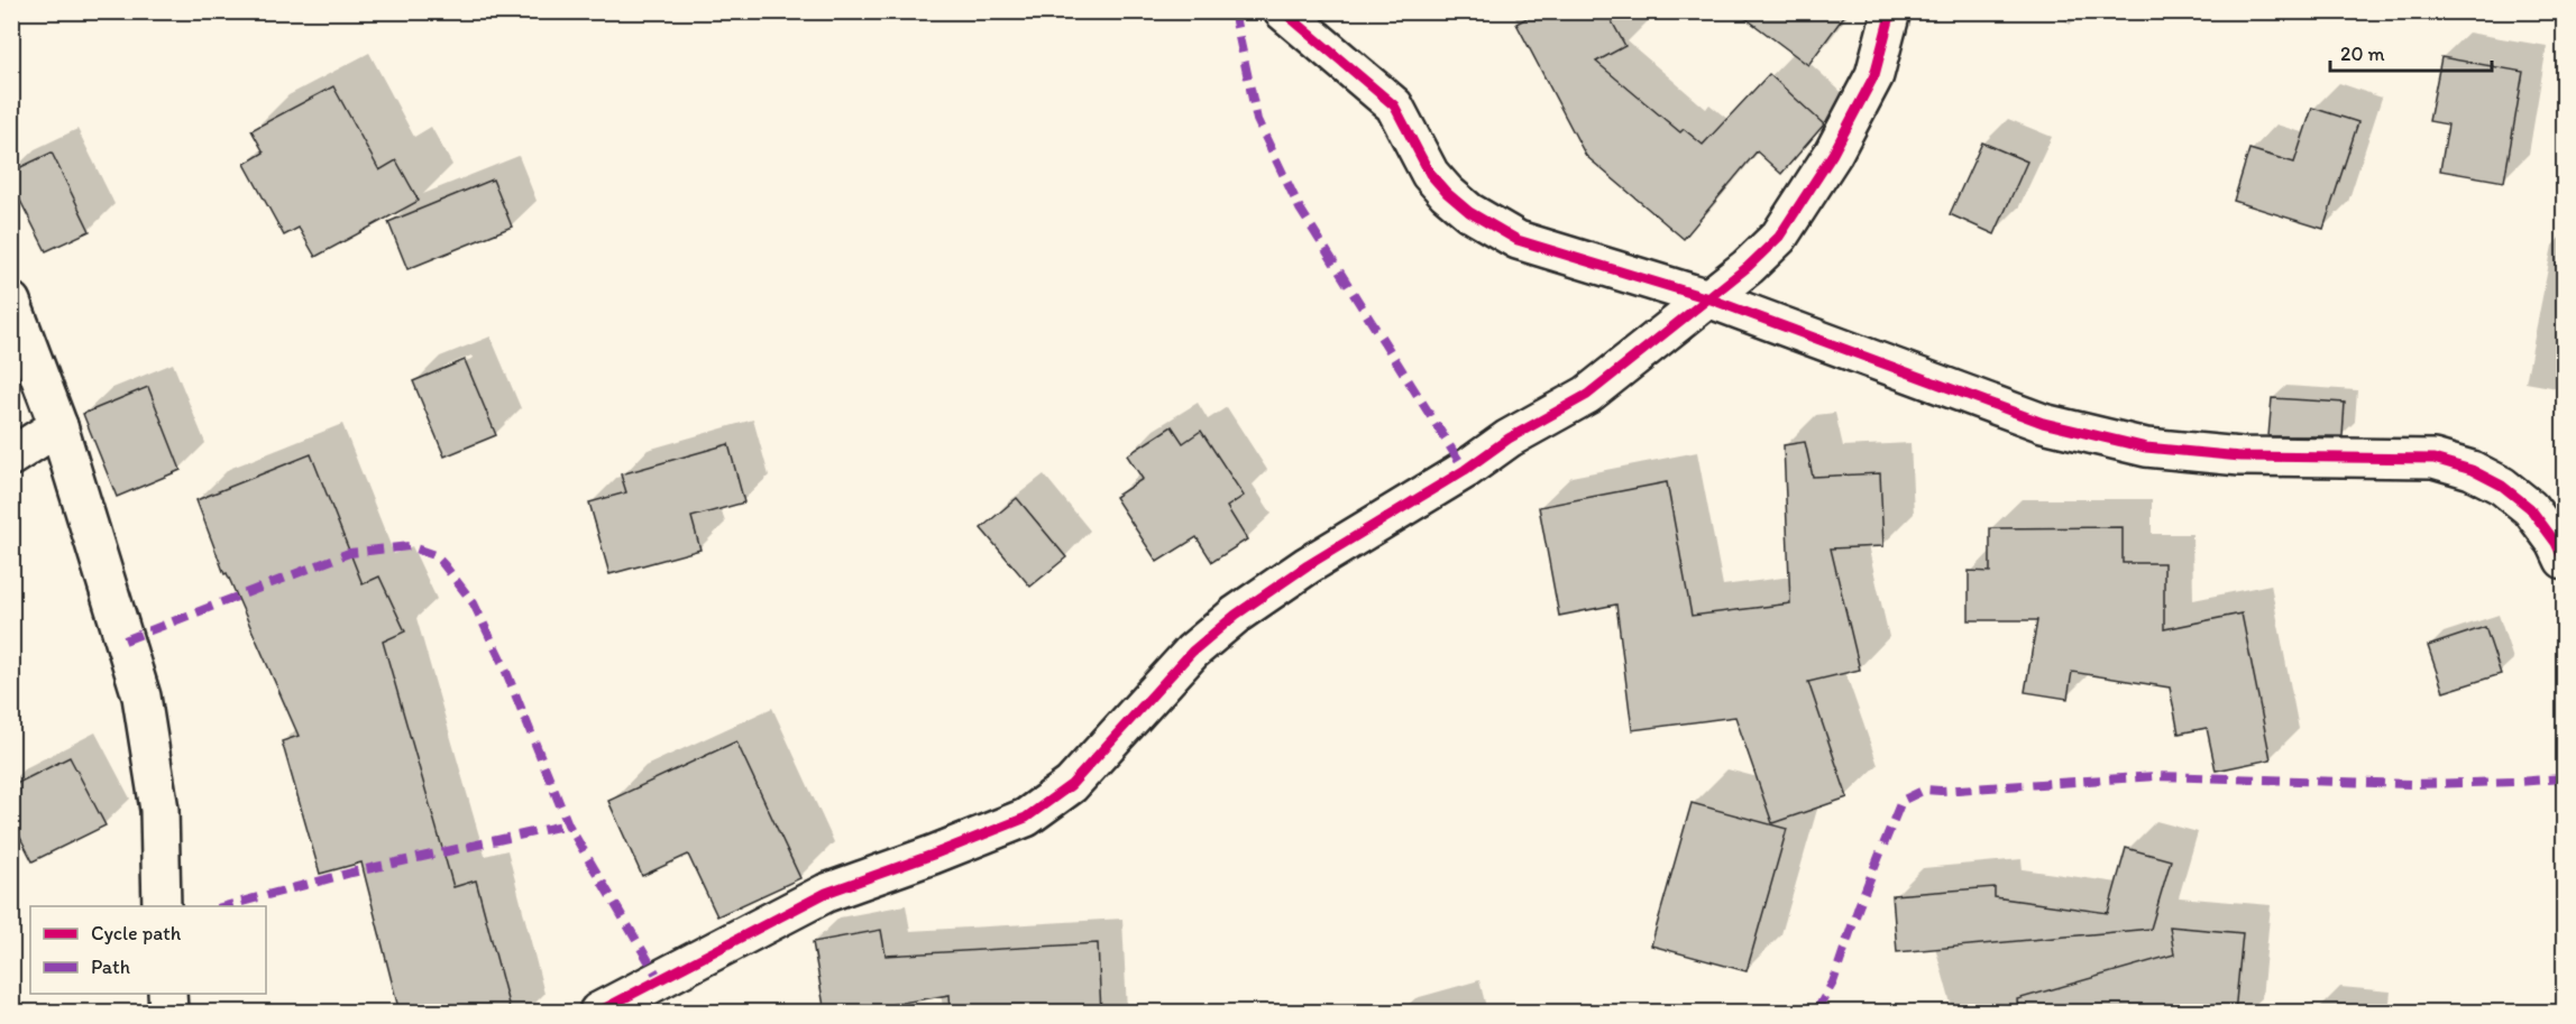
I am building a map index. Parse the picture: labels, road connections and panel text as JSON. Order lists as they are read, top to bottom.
{
  "legend": ["Cycle path", "Path"],
  "scale_bar": "20 m"
}
